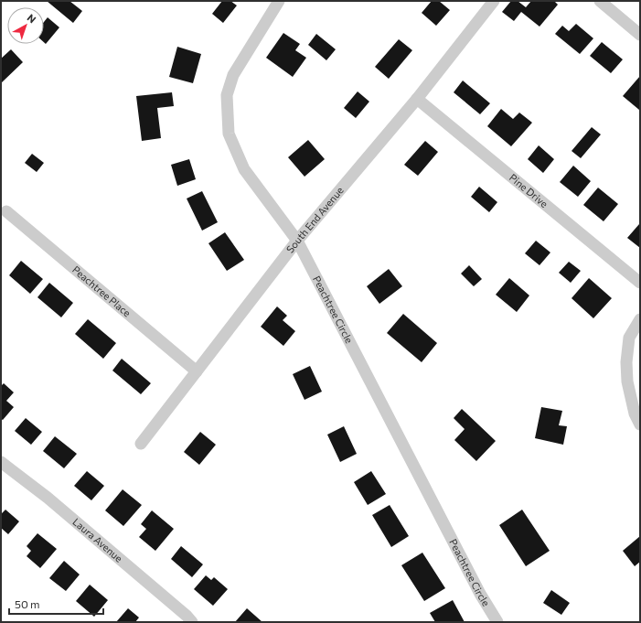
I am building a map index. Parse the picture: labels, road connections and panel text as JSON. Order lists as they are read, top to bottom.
{
  "streets": {
    "street": [
      "Pine Drive",
      "South End Avenue",
      "Peachtree Place",
      "Peachtree Circle",
      "Laura Avenue"
    ]
  },
  "crossings": [
    ["Pine Drive", "South End Avenue"],
    ["South End Avenue", "Peachtree Place"],
    ["South End Avenue", "Peachtree Circle"]
  ],
  "scale_bar": "50 m",
  "north": "top right"
}
